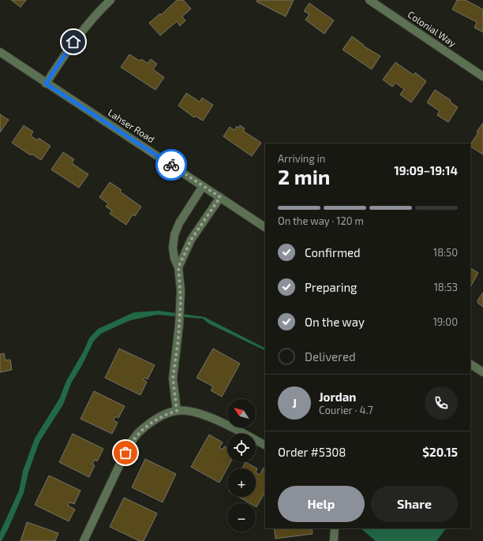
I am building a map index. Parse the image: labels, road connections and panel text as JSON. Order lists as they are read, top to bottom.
{
  "streets": {
    "street": ["Colonial Way", "Lahser Road"]
  },
  "north": "top left",
  "page": {
    "heading": ["2 min", "Arriving in", "19:09–19:14"],
    "panel": [
      "Jordan",
      "Courier · 4.7",
      "Order #5308",
      "$20.15"
    ],
    "bar": "On the way · 120 m",
    "list": [
      ["Confirmed", "18:50"],
      ["Preparing", "18:53"],
      ["On the way", "19:00"],
      "Delivered"
    ],
    "round": "J",
    "map_buttons": ["+", "−"],
    "buttons": ["Help", "Share"]
  }
}
